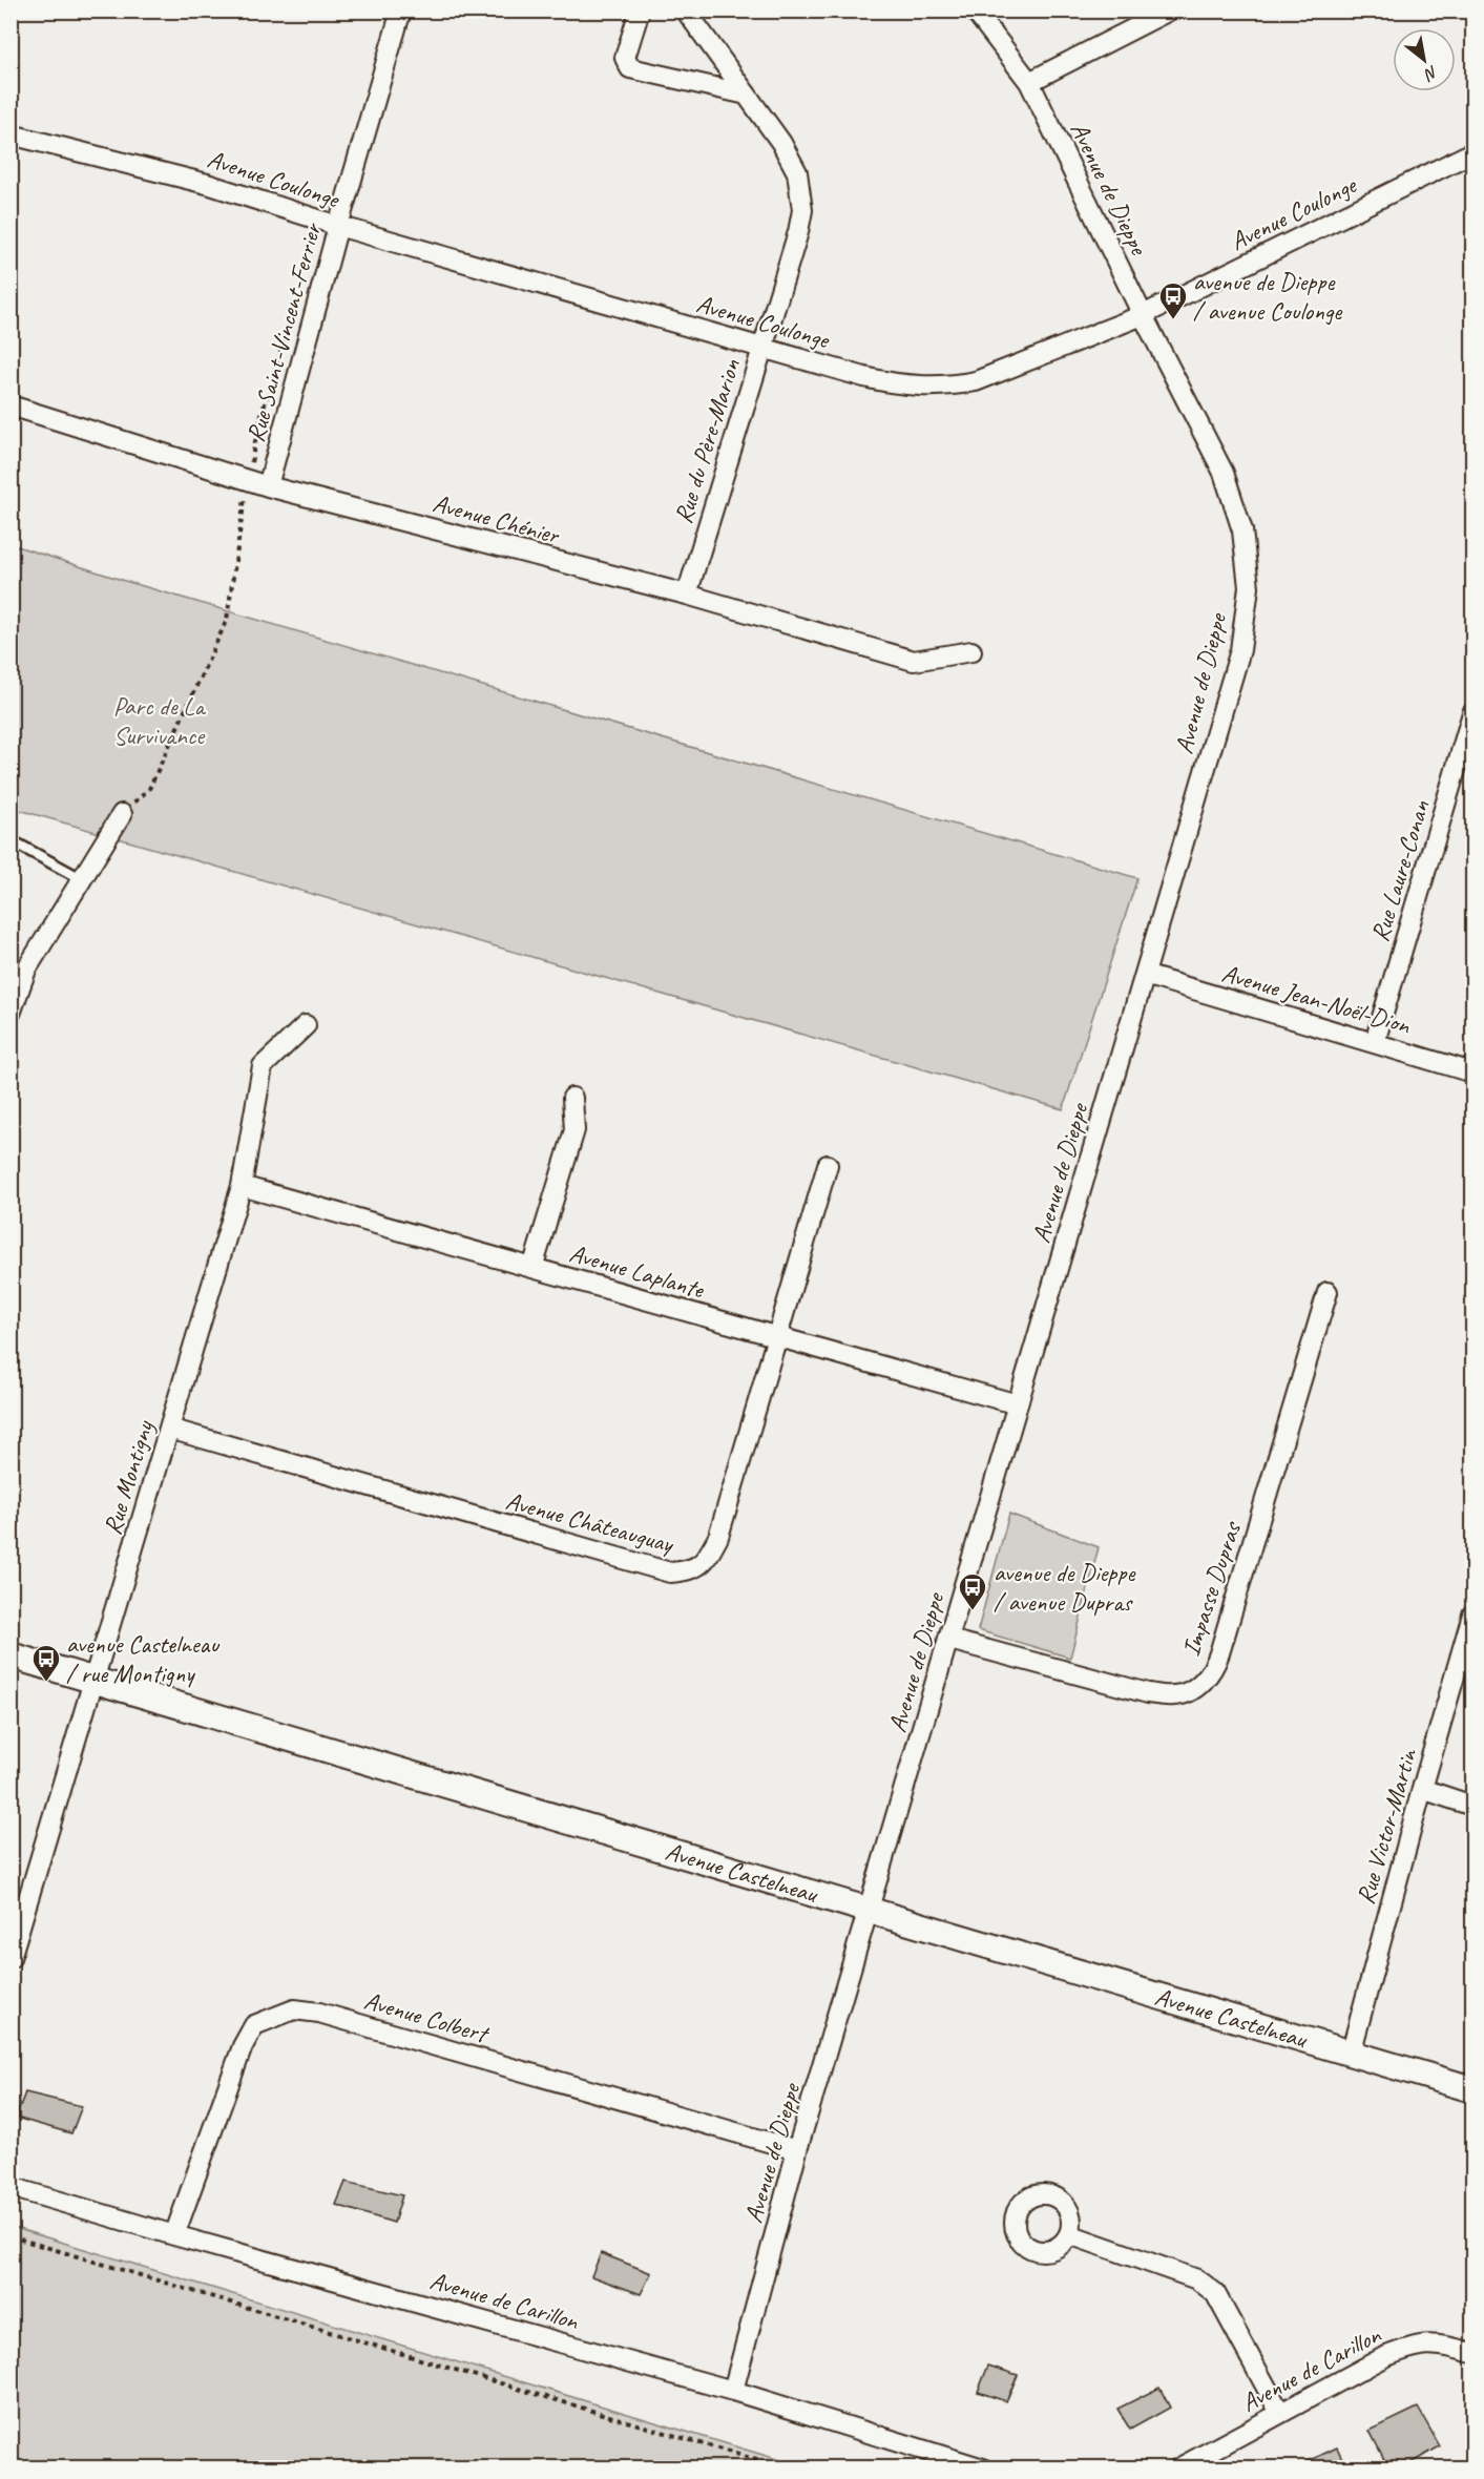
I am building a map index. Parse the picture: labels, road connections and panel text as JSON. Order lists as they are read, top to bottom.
{
  "streets": {
    "street": [
      "Avenue Coulonge",
      "Avenue de Dieppe",
      "Rue Saint-Vincent-Ferrier",
      "Rue du Père-Marion",
      "Avenue Chénier",
      "Rue Laure-Conan",
      "Avenue Jean-Noël-Dion",
      "Avenue Laplante",
      "Rue Montigny",
      "Avenue Châteauguay",
      "Impasse Dupras",
      "Rue Victor-Martin",
      "Avenue Castelneau",
      "Avenue Colbert",
      "Avenue de Carillon"
    ]
  },
  "crossings": [
    ["Avenue Coulonge", "Avenue de Dieppe"],
    ["Avenue Coulonge", "Rue Saint-Vincent-Ferrier"],
    ["Avenue Coulonge", "Rue du Père-Marion"],
    ["Avenue de Dieppe", "Avenue Jean-Noël-Dion"],
    ["Avenue de Dieppe", "Avenue Laplante"],
    ["Avenue de Dieppe", "Impasse Dupras"],
    ["Avenue de Dieppe", "Avenue Castelneau"],
    ["Avenue de Dieppe", "Avenue Colbert"],
    ["Avenue de Dieppe", "Avenue de Carillon"],
    ["Rue Saint-Vincent-Ferrier", "Avenue Chénier"],
    ["Rue du Père-Marion", "Avenue Chénier"],
    ["Rue Laure-Conan", "Avenue Jean-Noël-Dion"],
    ["Avenue Laplante", "Rue Montigny"],
    ["Avenue Laplante", "Avenue Châteauguay"],
    ["Rue Montigny", "Avenue Châteauguay"],
    ["Rue Montigny", "Avenue Castelneau"],
    ["Rue Victor-Martin", "Avenue Castelneau"],
    ["Avenue Colbert", "Avenue de Carillon"]
  ],
  "parks": ["Parc de La Survivance"],
  "places": {
    "bus stop": ["avenue de Dieppe / avenue Coulonge", "avenue de Dieppe / avenue Dupras", "avenue Castelneau / rue Montigny"]
  },
  "north": "bottom right"
}
